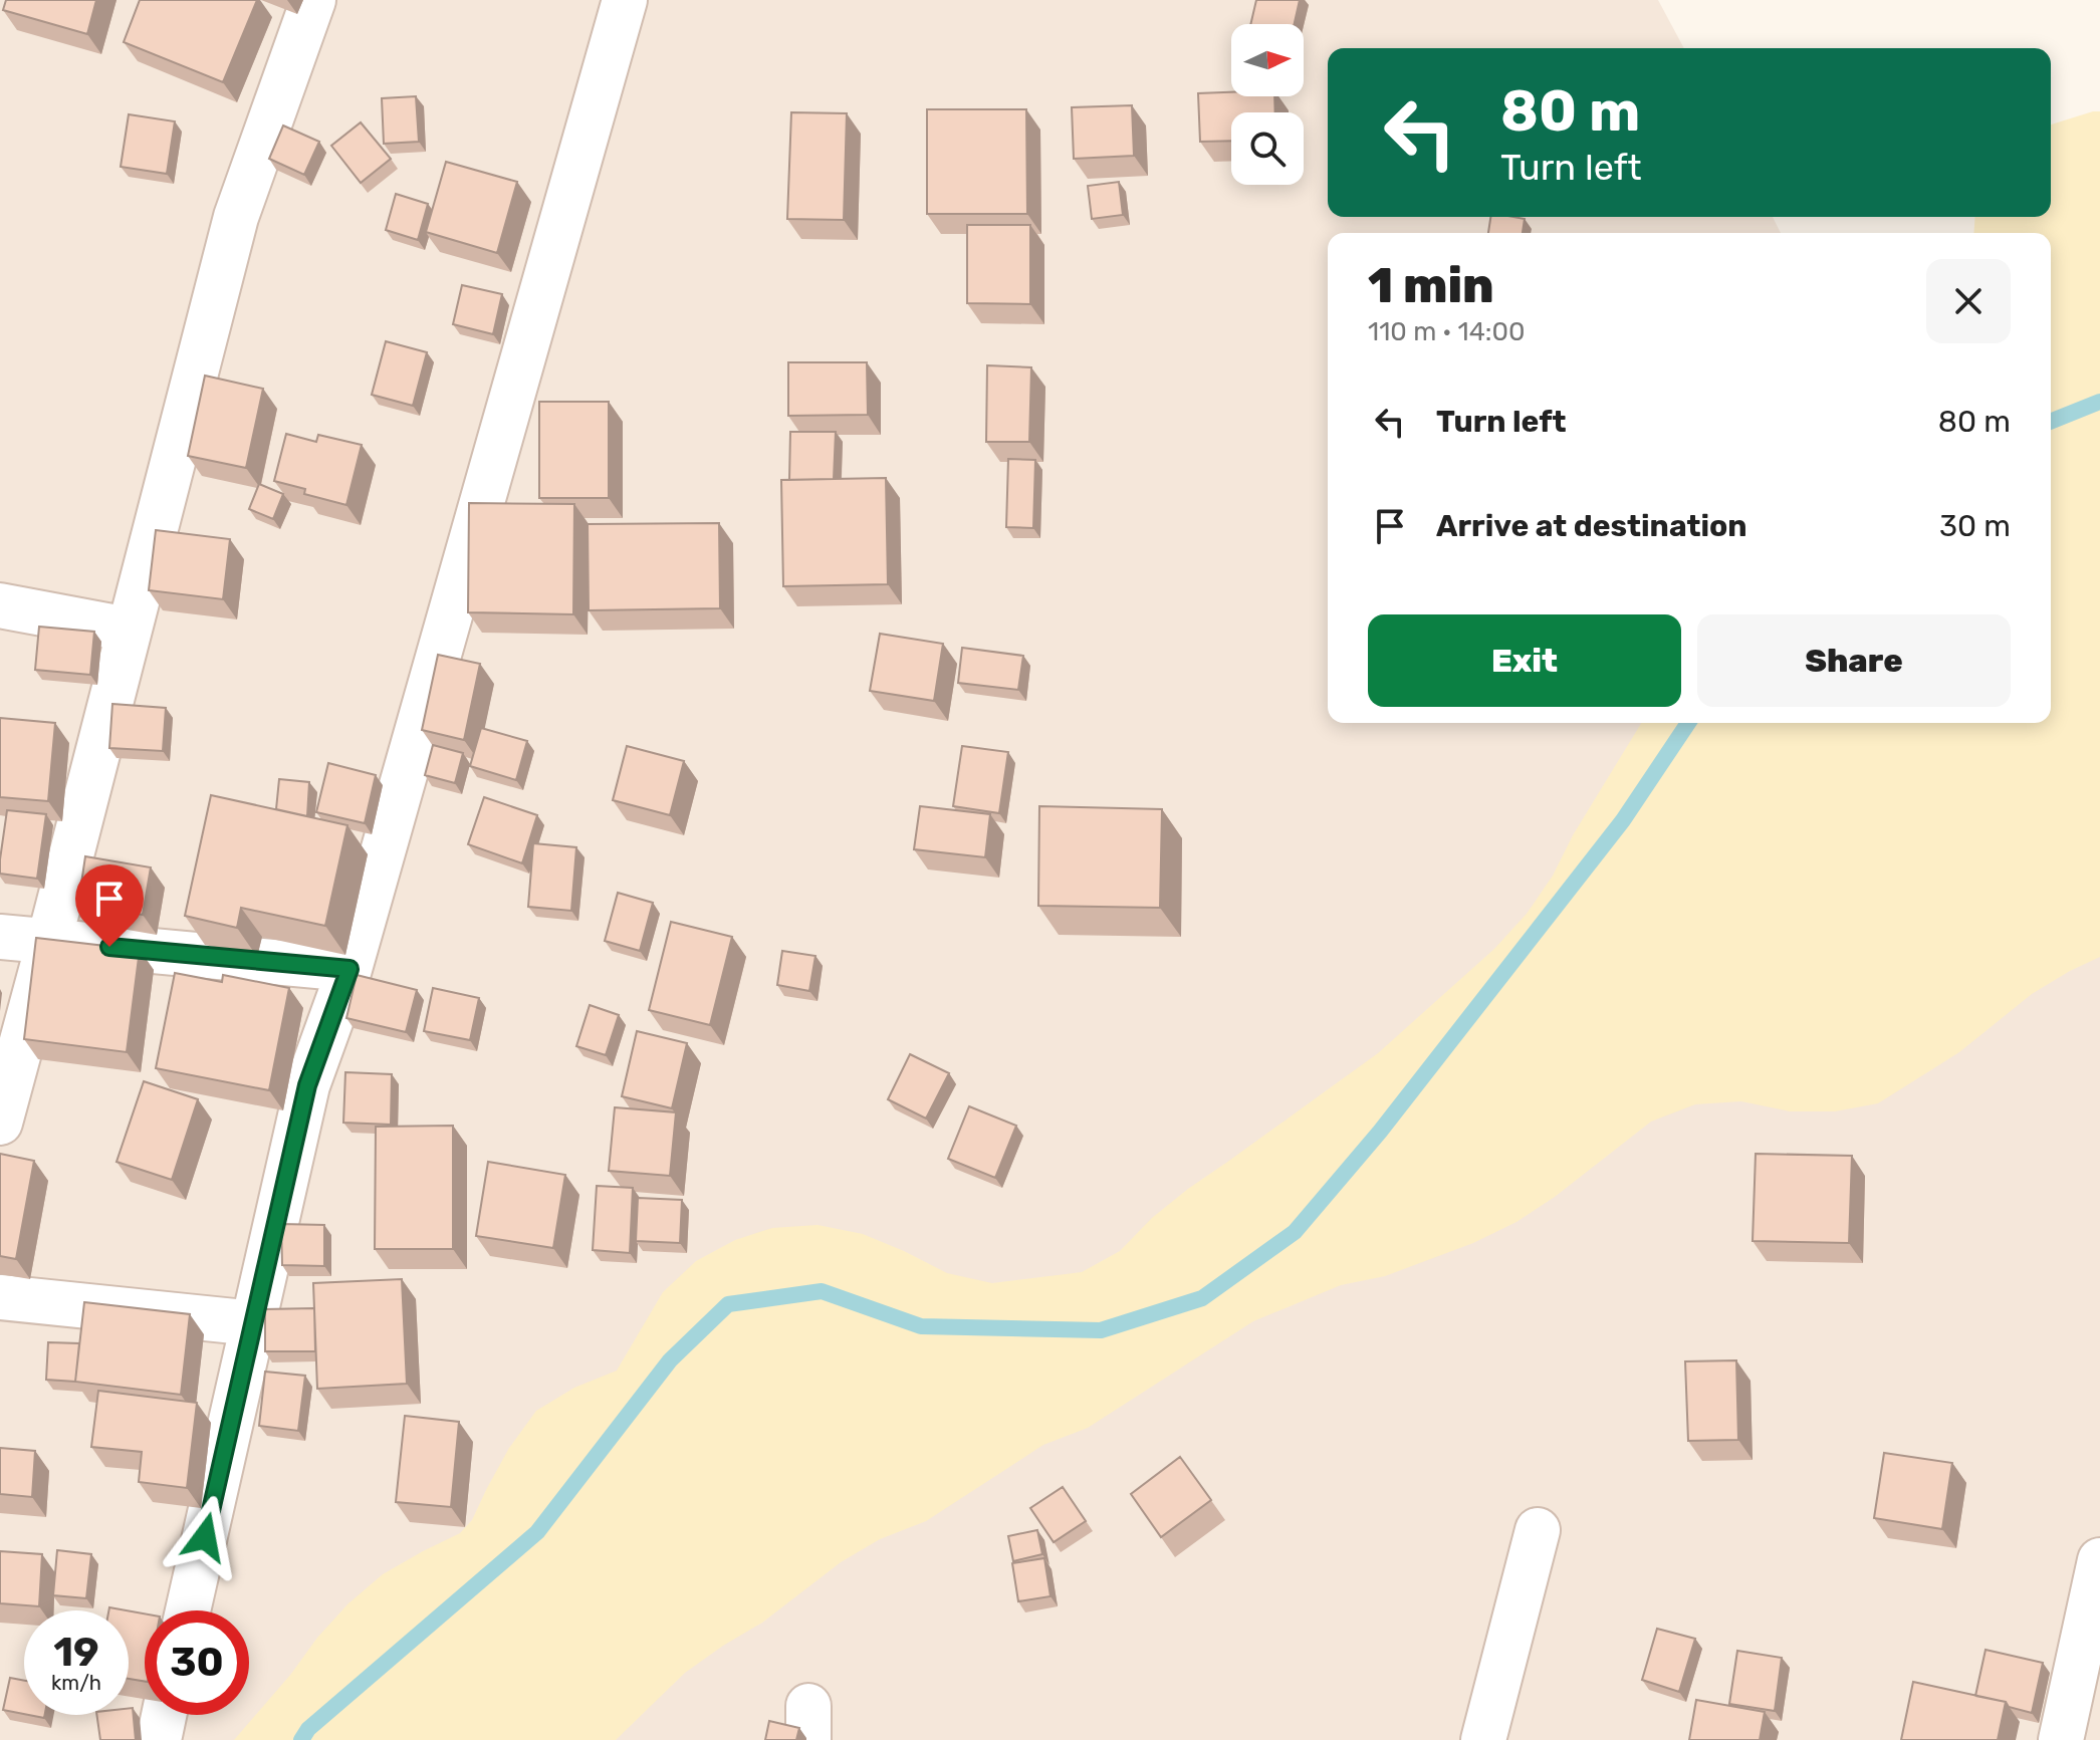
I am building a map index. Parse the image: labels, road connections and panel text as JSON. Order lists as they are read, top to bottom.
{
  "north": "right",
  "page": {
    "turn": ["80 m", "Turn left"],
    "heading": ["1 min", "110 m · 14:00"],
    "list": [
      {
        "name": "Turn left",
        "value": "80 m"
      },
      {
        "name": "Arrive at destination",
        "value": "30 m"
      }
    ],
    "buttons": ["Exit", "Share"],
    "speed": "19 km/h",
    "limit": "30"
  }
}
